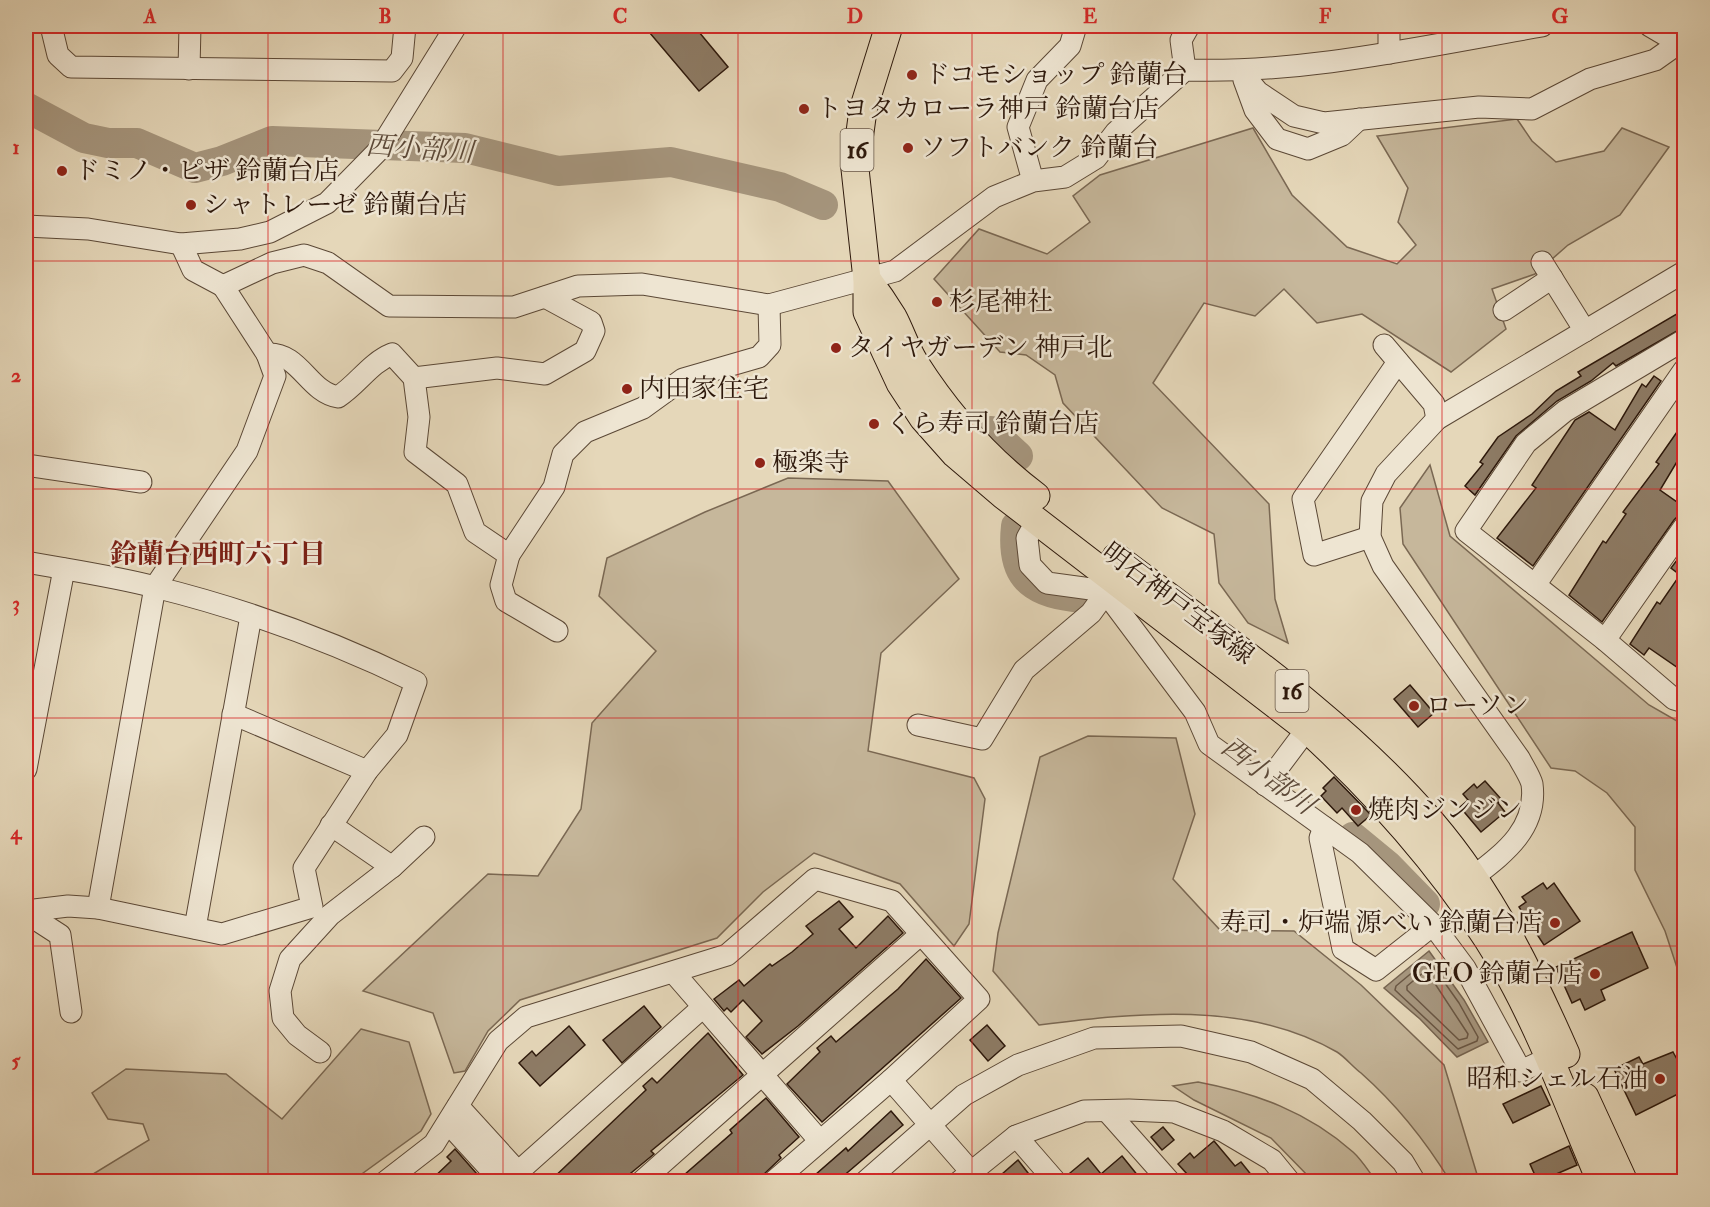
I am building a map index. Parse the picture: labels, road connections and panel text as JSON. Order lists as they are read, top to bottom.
{
  "streets": {
    "main road": ["16", "明石神戸宝塚線"]
  },
  "districts": ["鈴蘭台西町六丁目"],
  "water": ["西小部川"],
  "places": [
    "ドコモショップ 鈴蘭台",
    "トヨタカローラ神戸 鈴蘭台店",
    "ソフトバンク 鈴蘭台",
    "ドミノ・ピザ 鈴蘭台店",
    "シャトレーゼ 鈴蘭台店",
    "杉尾神社",
    "タイヤガーデン 神戸北",
    "内田家住宅",
    "くら寿司 鈴蘭台店",
    "極楽寺",
    "ローソン",
    "焼肉ジンジン",
    "寿司・炉端 源べい 鈴蘭台店",
    "GEO 鈴蘭台店",
    "昭和シェル石油"
  ],
  "grid": {
    "columns": [
      "A",
      "B",
      "C",
      "D",
      "E",
      "F",
      "G"
    ],
    "rows": [
      "1",
      "2",
      "3",
      "4",
      "5"
    ]
  }
}
